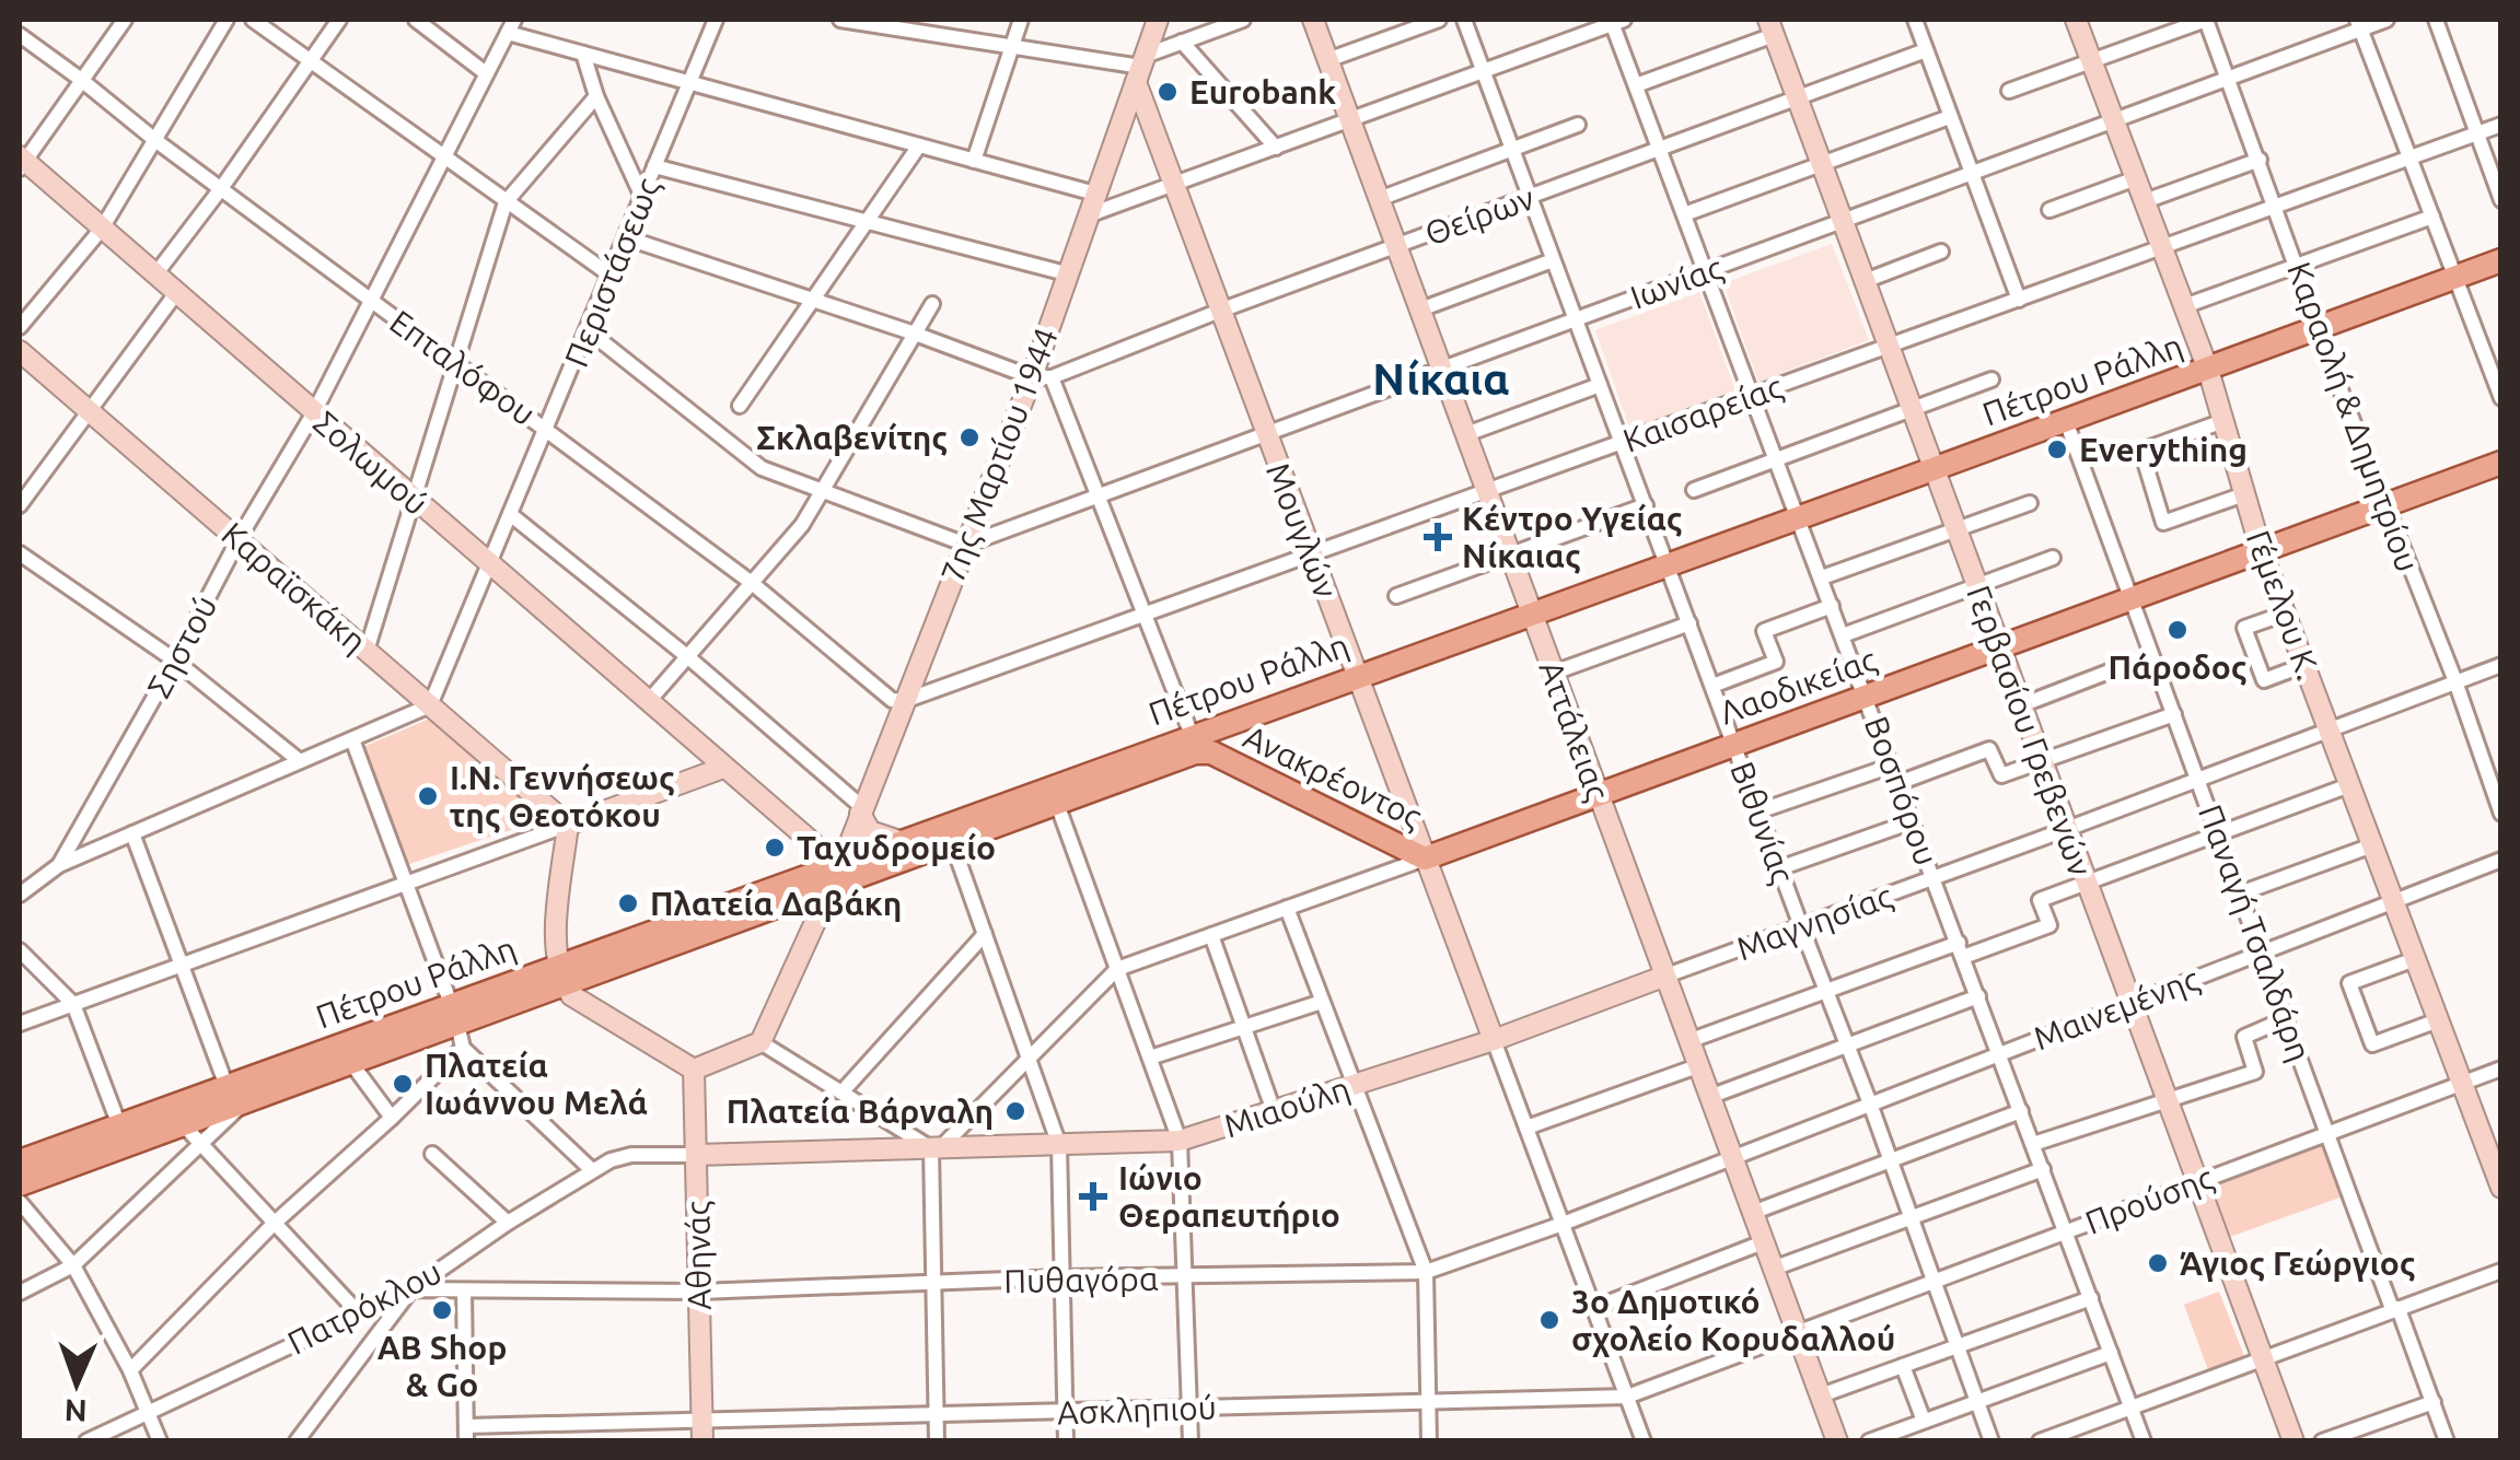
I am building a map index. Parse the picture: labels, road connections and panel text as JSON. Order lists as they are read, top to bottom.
{
  "streets": {
    "main road": ["Πέτρου Ράλλη", "Λαοδικείας", "Ανακρέοντος"],
    "street": [
      "Θείρων",
      "Περιστάσεως",
      "Ιωνίας",
      "Επταλόφου",
      "Καισαρείας",
      "Καραολή & Δημητρίου",
      "7ης Μαρτίου 1944",
      "Σολωμού",
      "Μουγλών",
      "Καραϊσκάκη",
      "Γέμελου Κ.",
      "Σηστού",
      "Αττάλειας",
      "Γερβασίου Γρεβενών",
      "Βοσπόρου",
      "Βιθυνίας",
      "Μαγνησίας",
      "Παναγή Τσαλδάρη",
      "Μαινεμένης",
      "Μιαούλη",
      "Προύσης",
      "Αθηνάς",
      "Πυθαγόρα",
      "Πατρόκλου",
      "Ασκληπιού"
    ]
  },
  "crossings": [
    ["Θείρων", "7ης Μαρτίου 1944"],
    ["Θείρων", "Μουγλών"],
    ["Θείρων", "Αττάλειας"],
    ["Θείρων", "Γερβασίου Γρεβενών"],
    ["Θείρων", "Βοσπόρου"],
    ["Θείρων", "Βιθυνίας"],
    ["Περιστάσεως", "Επταλόφου"],
    ["Περιστάσεως", "Σολωμού"],
    ["Περιστάσεως", "Καραϊσκάκη"],
    ["Ιωνίας", "Καραολή & Δημητρίου"],
    ["Ιωνίας", "7ης Μαρτίου 1944"],
    ["Ιωνίας", "Μουγλών"],
    ["Ιωνίας", "Γέμελου Κ."],
    ["Ιωνίας", "Αττάλειας"],
    ["Ιωνίας", "Γερβασίου Γρεβενών"],
    ["Ιωνίας", "Βοσπόρου"],
    ["Ιωνίας", "Βιθυνίας"],
    ["Επταλόφου", "Καισαρείας"],
    ["Επταλόφου", "7ης Μαρτίου 1944"],
    ["Επταλόφου", "Σηστού"],
    ["Πέτρου Ράλλη", "Καραολή & Δημητρίου"],
    ["Πέτρου Ράλλη", "7ης Μαρτίου 1944"],
    ["Πέτρου Ράλλη", "Μουγλών"],
    ["Πέτρου Ράλλη", "Γέμελου Κ."],
    ["Πέτρου Ράλλη", "Αττάλειας"],
    ["Πέτρου Ράλλη", "Γερβασίου Γρεβενών"],
    ["Πέτρου Ράλλη", "Ανακρέοντος"],
    ["Πέτρου Ράλλη", "Βοσπόρου"],
    ["Πέτρου Ράλλη", "Βιθυνίας"],
    ["Πέτρου Ράλλη", "Παναγή Τσαλδάρη"],
    ["Καισαρείας", "Καραολή & Δημητρίου"],
    ["Καισαρείας", "7ης Μαρτίου 1944"],
    ["Καισαρείας", "Μουγλών"],
    ["Καισαρείας", "Γέμελου Κ."],
    ["Καισαρείας", "Αττάλειας"],
    ["Καισαρείας", "Γερβασίου Γρεβενών"],
    ["Καισαρείας", "Βοσπόρου"],
    ["Καισαρείας", "Βιθυνίας"],
    ["Καραολή & Δημητρίου", "Λαοδικείας"],
    ["Καραολή & Δημητρίου", "Μαγνησίας"],
    ["7ης Μαρτίου 1944", "Μουγλών"],
    ["Σολωμού", "Σηστού"],
    ["Μουγλών", "Λαοδικείας"],
    ["Μουγλών", "Ανακρέοντος"],
    ["Μουγλών", "Μιαούλη"],
    ["Καραϊσκάκη", "Σηστού"],
    ["Γέμελου Κ.", "Λαοδικείας"],
    ["Γέμελου Κ.", "Μαγνησίας"],
    ["Γέμελου Κ.", "Μαινεμένης"],
    ["Γέμελου Κ.", "Προύσης"],
    ["Λαοδικείας", "Αττάλειας"],
    ["Λαοδικείας", "Γερβασίου Γρεβενών"],
    ["Λαοδικείας", "Ανακρέοντος"],
    ["Λαοδικείας", "Βοσπόρου"],
    ["Λαοδικείας", "Βιθυνίας"],
    ["Λαοδικείας", "Παναγή Τσαλδάρη"],
    ["Αττάλειας", "Μαγνησίας"],
    ["Αττάλειας", "Μαινεμένης"],
    ["Αττάλειας", "Μιαούλη"],
    ["Αττάλειας", "Προύσης"],
    ["Αττάλειας", "Πυθαγόρα"],
    ["Αττάλειας", "Ασκληπιού"],
    ["Γερβασίου Γρεβενών", "Μαγνησίας"],
    ["Γερβασίου Γρεβενών", "Μαινεμένης"],
    ["Γερβασίου Γρεβενών", "Προύσης"],
    ["Βοσπόρου", "Μαγνησίας"],
    ["Βοσπόρου", "Μαινεμένης"],
    ["Βοσπόρου", "Προύσης"],
    ["Βιθυνίας", "Μαγνησίας"],
    ["Βιθυνίας", "Μαινεμένης"],
    ["Βιθυνίας", "Προύσης"],
    ["Μαγνησίας", "Παναγή Τσαλδάρη"],
    ["Μαγνησίας", "Μιαούλη"],
    ["Παναγή Τσαλδάρη", "Μαινεμένης"],
    ["Παναγή Τσαλδάρη", "Προύσης"],
    ["Μαινεμένης", "Πυθαγόρα"],
    ["Μιαούλη", "Αθηνάς"],
    ["Μιαούλη", "Πατρόκλου"],
    ["Προύσης", "Ασκληπιού"],
    ["Αθηνάς", "Πυθαγόρα"],
    ["Αθηνάς", "Πατρόκλου"],
    ["Αθηνάς", "Ασκληπιού"],
    ["Πυθαγόρα", "Πατρόκλου"]
  ],
  "districts": ["Νίκαια"],
  "places": {
    "other": [
      "Eurobank",
      "Σκλαβενίτης",
      "Everything",
      "Πάροδος",
      "Ι.Ν. Γεννήσεως της Θεοτόκου",
      "Ταχυδρομείο",
      "Πλατεία Δαβάκη",
      "Πλατεία Ιωάννου Μελά",
      "Πλατεία Βάρναλη",
      "Άγιος Γεώργιος",
      "ΑΒ Shop & Go",
      "3ο Δημοτικό σχολείο Κορυδαλλού"
    ],
    "health": ["Κέντρο Υγείας Νίκαιας", "Ιώνιο Θεραπευτήριο"]
  },
  "north": "bottom"
}
